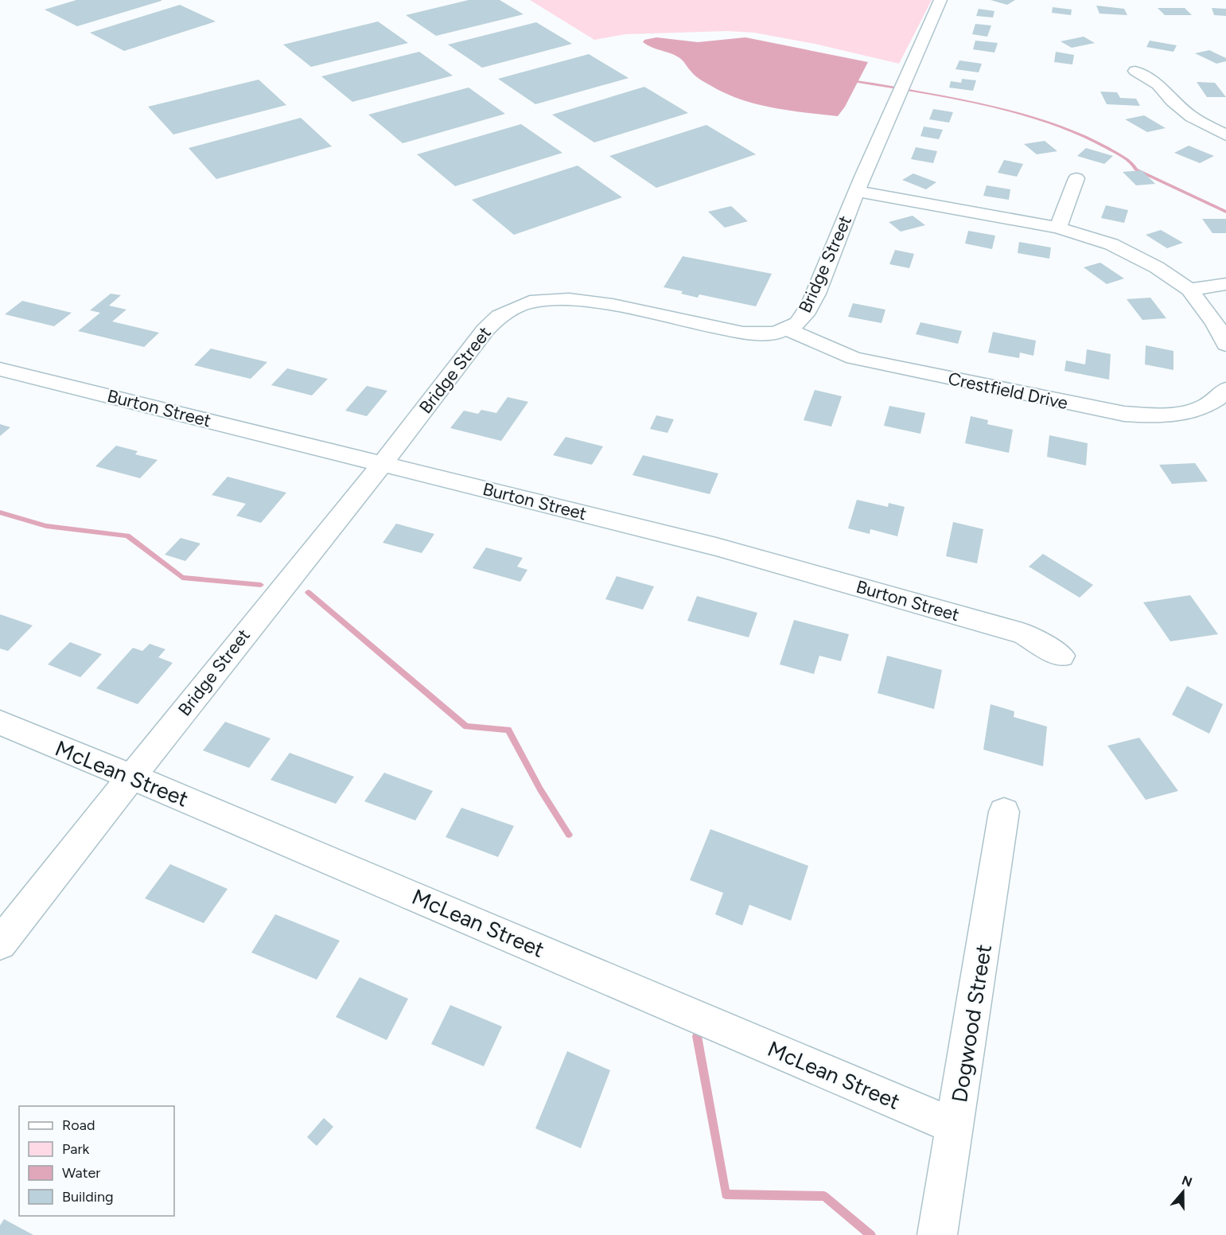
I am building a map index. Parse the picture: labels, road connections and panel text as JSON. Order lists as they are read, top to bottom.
{
  "streets": {
    "street": [
      "Bridge Street",
      "Crestfield Drive",
      "Burton Street",
      "McLean Street",
      "Dogwood Street"
    ]
  },
  "crossings": [
    ["Bridge Street", "Crestfield Drive"],
    ["Bridge Street", "Burton Street"],
    ["Bridge Street", "McLean Street"],
    ["McLean Street", "Dogwood Street"]
  ],
  "legend": [
    "Road",
    "Park",
    "Water",
    "Building"
  ],
  "north": "top"
}
